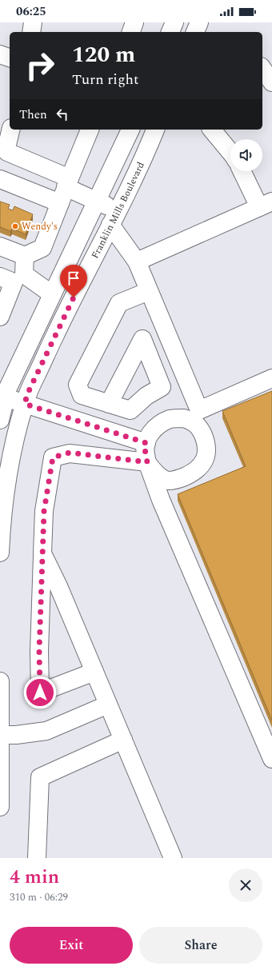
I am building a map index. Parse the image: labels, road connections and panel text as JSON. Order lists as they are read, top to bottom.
{
  "streets": {
    "street": ["Franklin Mills Boulevard"]
  },
  "places": ["Wendy's"],
  "page": {
    "status": "06:25",
    "turn": ["120 m", "Turn right"],
    "then": "Then",
    "heading": ["4 min", "310 m · 06:29"],
    "buttons": ["Exit", "Share"]
  }
}
